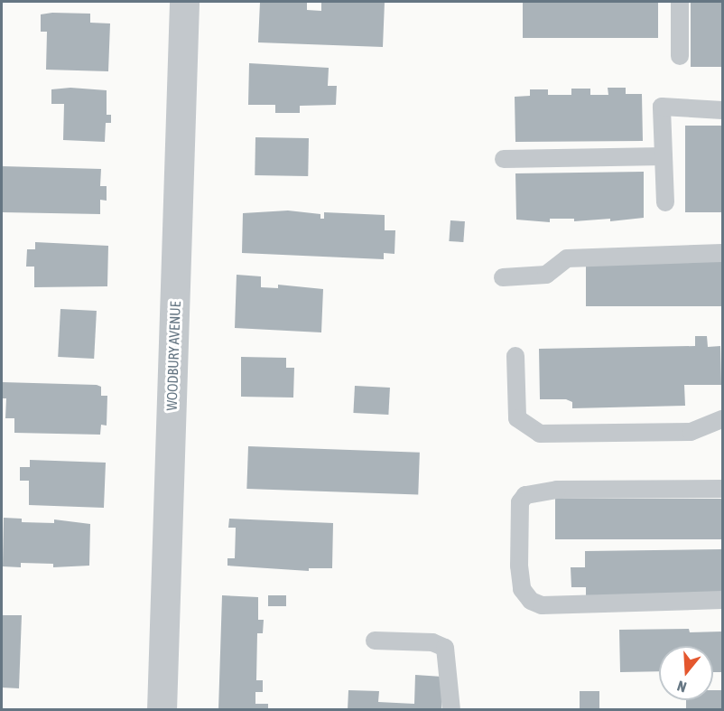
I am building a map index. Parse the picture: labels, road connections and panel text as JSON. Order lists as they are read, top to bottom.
{
  "streets": {
    "street": ["WOODBURY AVENUE"]
  },
  "north": "bottom"
}
